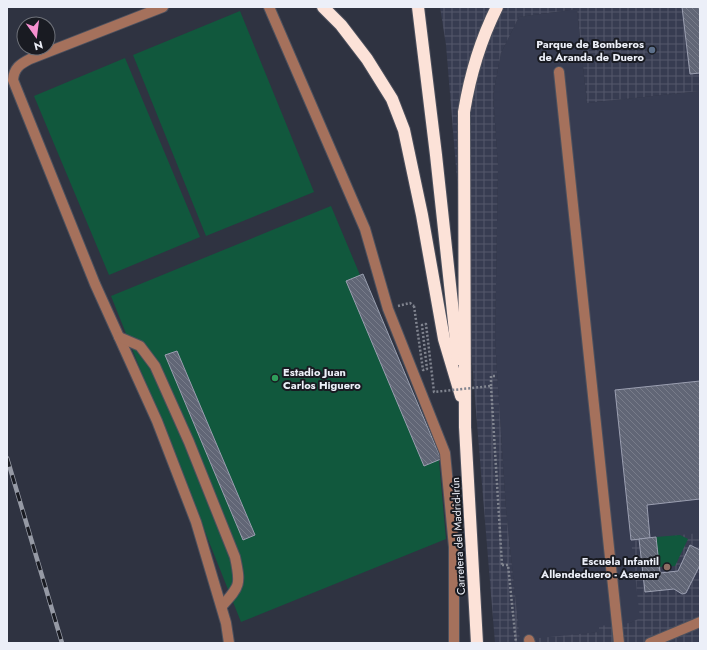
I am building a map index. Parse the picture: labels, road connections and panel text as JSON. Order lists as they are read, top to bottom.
{
  "streets": {
    "highway": ["Carretera del Madrid-Irún"]
  },
  "places": ["Parque de Bomberos de Aranda de Duero", "Estadio Juan Carlos Higuero", "Escuela Infantil Allendeduero - Asemar"],
  "north": "bottom"
}
